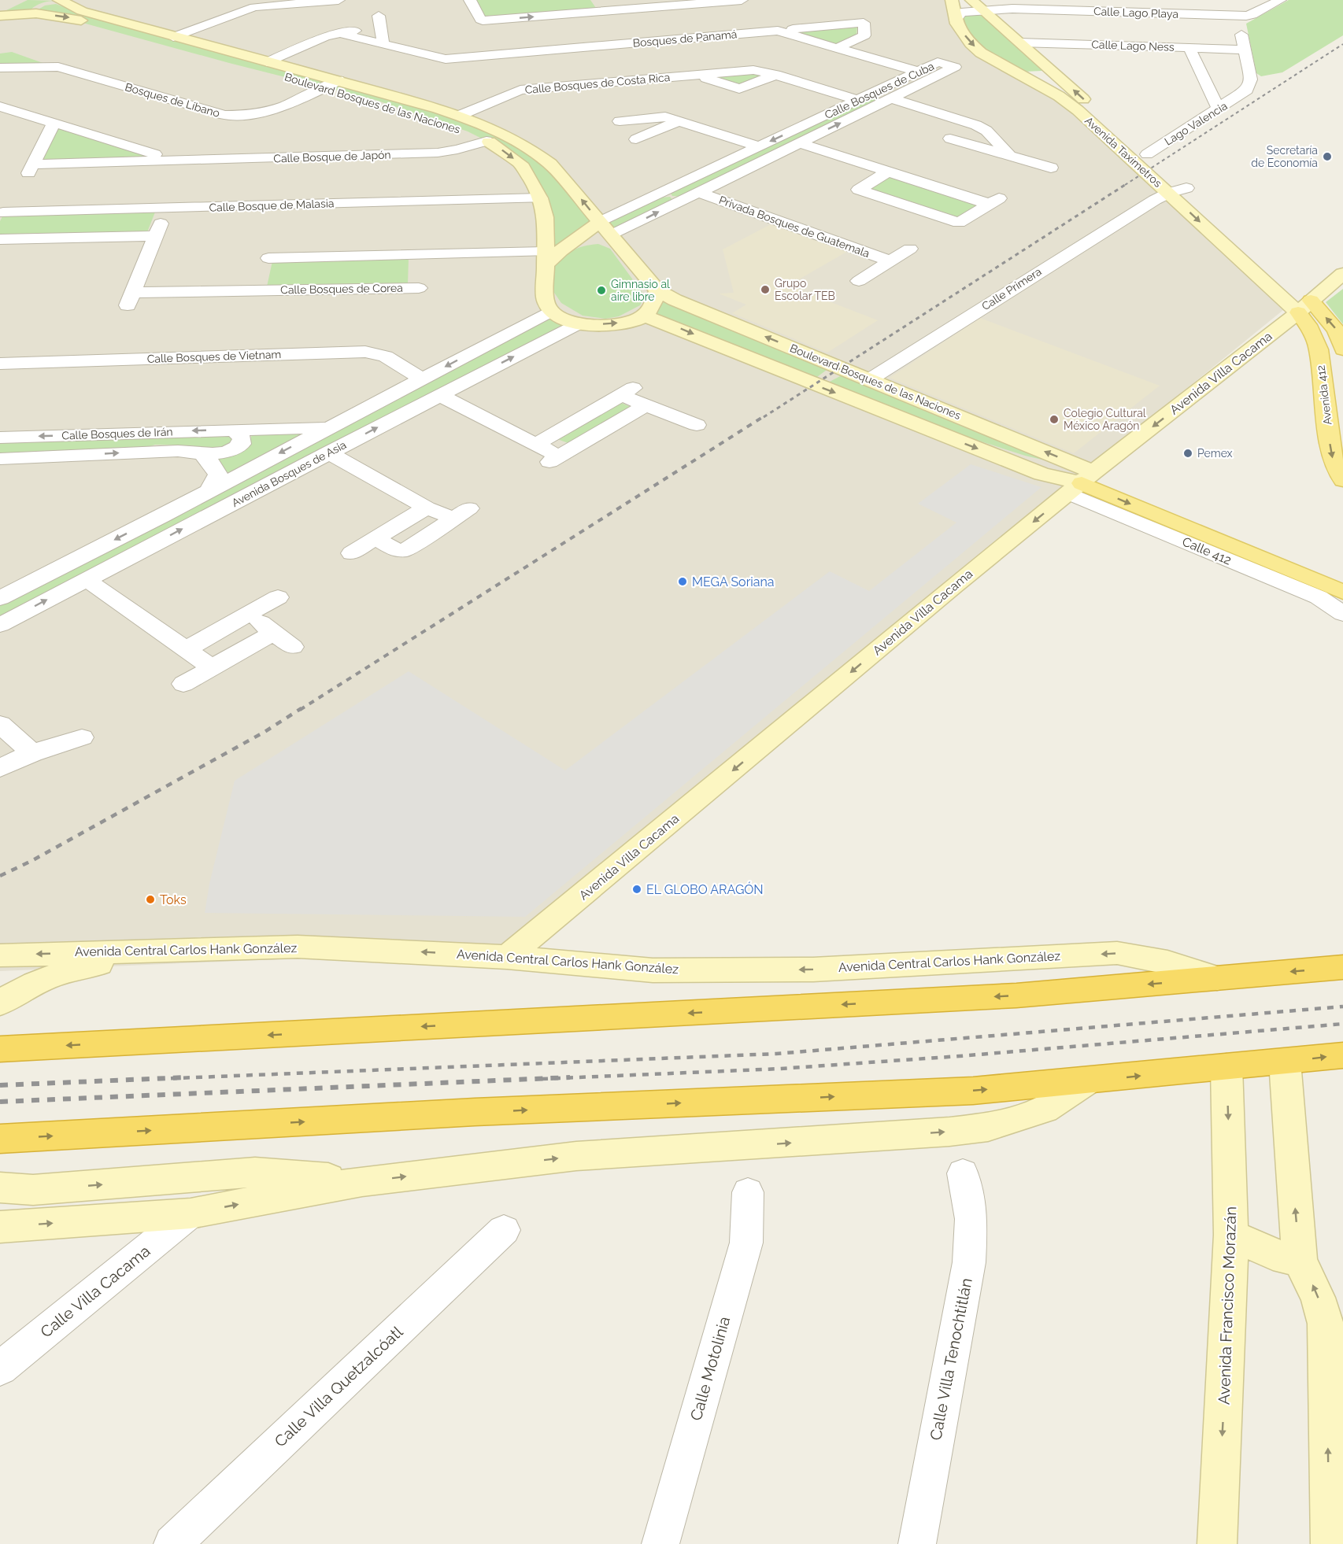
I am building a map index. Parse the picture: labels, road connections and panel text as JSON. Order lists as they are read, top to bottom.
{
  "streets": {
    "highway": ["Avenida Central Carlos Hank González"],
    "main road": ["Avenida 412"],
    "street": [
      "Calle Lago Playa",
      "Bosques de Panamá",
      "Calle Lago Ness",
      "Calle Bosques de Costa Rica",
      "Calle Bosques de Cuba",
      "Bosques de Líbano",
      "Boulevard Bosques de las Naciones",
      "Lago Valencia",
      "Avenida Taxímetros",
      "Calle Bosque de Japón",
      "Calle Bosque de Malasia",
      "Privada Bosques de Guatemala",
      "Calle Bosques de Corea",
      "Calle Primera",
      "Calle Bosques de Vietnam",
      "Avenida Villa Cacama",
      "Calle Bosques de Irán",
      "Avenida Bosques de Asia",
      "Calle 412",
      "Calle Villa Cacama",
      "Avenida Francisco Morazán",
      "Calle Villa Tenochtitlán",
      "Calle Motolinia",
      "Calle Villa Quetzalcóatl"
    ]
  },
  "crossings": [
    ["Calle Lago Playa", "Avenida Taxímetros"],
    ["Bosques de Panamá", "Calle Bosques de Cuba"],
    ["Calle Lago Ness", "Lago Valencia"],
    ["Calle Lago Ness", "Avenida Taxímetros"],
    ["Calle Bosques de Costa Rica", "Calle Bosques de Cuba"],
    ["Calle Bosques de Costa Rica", "Boulevard Bosques de las Naciones"],
    ["Calle Bosques de Cuba", "Boulevard Bosques de las Naciones"],
    ["Calle Bosques de Cuba", "Privada Bosques de Guatemala"],
    ["Calle Bosques de Cuba", "Calle Bosques de Corea"],
    ["Calle Bosques de Cuba", "Avenida Bosques de Asia"],
    ["Bosques de Líbano", "Boulevard Bosques de las Naciones"],
    ["Boulevard Bosques de las Naciones", "Calle Bosque de Japón"],
    ["Boulevard Bosques de las Naciones", "Calle Bosque de Malasia"],
    ["Boulevard Bosques de las Naciones", "Calle Bosques de Corea"],
    ["Boulevard Bosques de las Naciones", "Calle Primera"],
    ["Boulevard Bosques de las Naciones", "Avenida Villa Cacama"],
    ["Boulevard Bosques de las Naciones", "Avenida Bosques de Asia"],
    ["Boulevard Bosques de las Naciones", "Calle 412"],
    ["Lago Valencia", "Avenida Taxímetros"],
    ["Avenida Taxímetros", "Calle Primera"],
    ["Avenida Taxímetros", "Avenida Villa Cacama"],
    ["Avenida Taxímetros", "Avenida 412"],
    ["Calle Bosque de Malasia", "Calle Bosques de Corea"],
    ["Calle Bosques de Corea", "Avenida Bosques de Asia"],
    ["Calle Bosques de Vietnam", "Avenida Bosques de Asia"],
    ["Avenida Villa Cacama", "Avenida 412"],
    ["Avenida Villa Cacama", "Calle 412"],
    ["Avenida Villa Cacama", "Avenida Central Carlos Hank González"],
    ["Calle Bosques de Irán", "Avenida Bosques de Asia"]
  ],
  "one_way": ["Avenida Villa Cacama", "Avenida 412"],
  "places": [
    "Secretaría de Economía",
    "Grupo Escolar TEB",
    "Gimnasio al aire libre",
    "Colegio Cultural México Aragón",
    "Pemex",
    "MEGA Soriana",
    "EL GLOBO ARAGÓN",
    "Toks"
  ]
}
